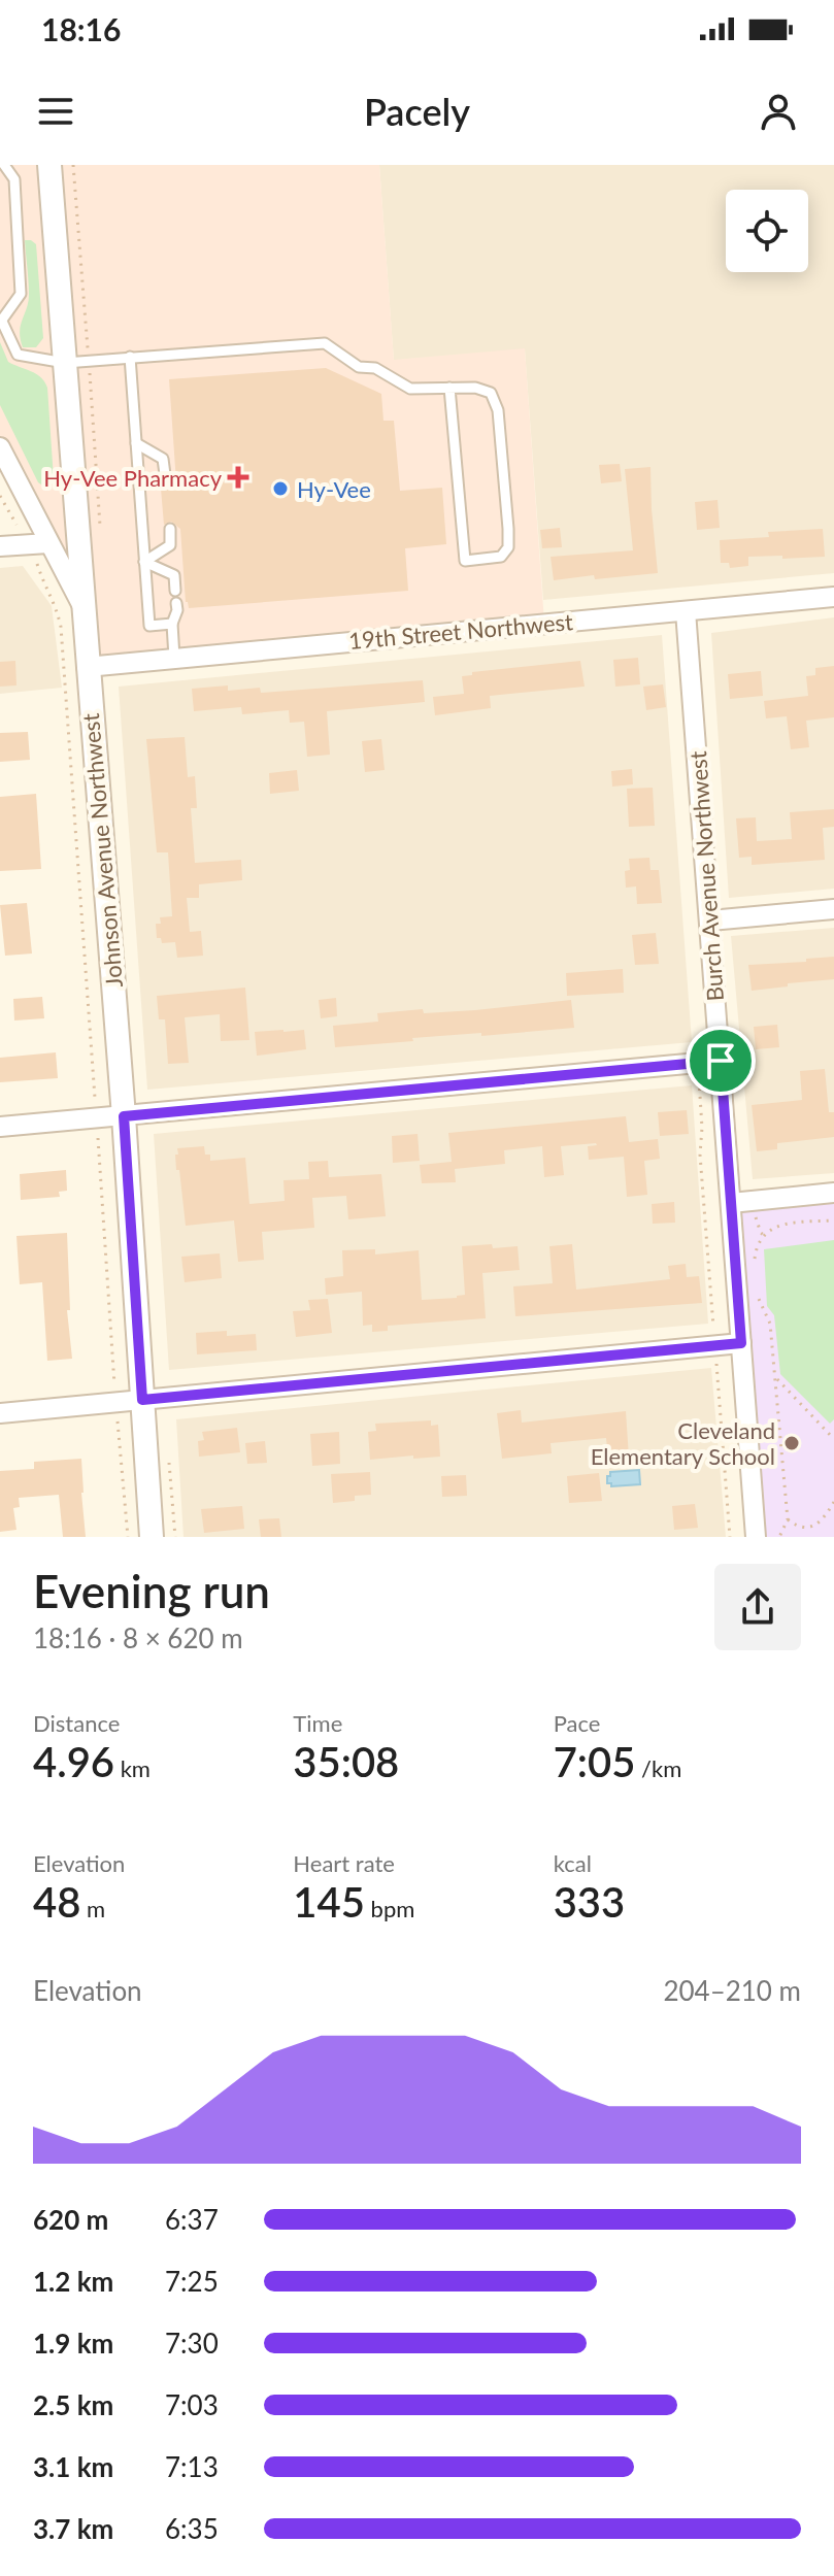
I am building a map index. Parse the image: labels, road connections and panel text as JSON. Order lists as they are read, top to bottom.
{
  "streets": {
    "street": ["19th Street Northwest", "Johnson Avenue Northwest", "Burch Avenue Northwest"]
  },
  "crossings": [
    ["19th Street Northwest", "Johnson Avenue Northwest"],
    ["19th Street Northwest", "Burch Avenue Northwest"]
  ],
  "places": {
    "health": ["Hy-Vee Pharmacy"],
    "other": ["Hy-Vee", "Cleveland Elementary School"]
  },
  "page": {
    "status": "18:16",
    "header": "Pacely",
    "heading": ["Evening run", "18:16 · 8 × 620 m"],
    "stats": [
      ["Distance", "4.96 km"],
      ["Time", "35:08"],
      ["Pace", "7:05 /km"],
      ["Elevation", "48 m"],
      ["Heart rate", "145 bpm"],
      ["kcal", "333"]
    ],
    "chart": ["Elevation", "204–210 m"],
    "list": [
      {
        "name": "620 m",
        "note": "6:37"
      },
      {
        "name": "1.2 km",
        "note": "7:25"
      },
      {
        "name": "1.9 km",
        "note": "7:30"
      },
      {
        "name": "2.5 km",
        "note": "7:03"
      },
      {
        "name": "3.1 km",
        "note": "7:13"
      },
      {
        "name": "3.7 km",
        "note": "6:35"
      }
    ]
  }
}
